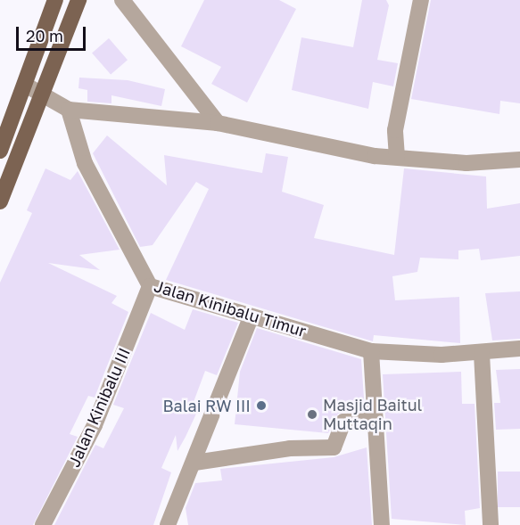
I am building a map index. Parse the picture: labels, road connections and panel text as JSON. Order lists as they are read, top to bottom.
{
  "streets": {
    "street": ["Jalan Kinibalu Timur", "Jalan Kinibalu III"]
  },
  "crossings": [
    ["Jalan Kinibalu Timur", "Jalan Kinibalu III"]
  ],
  "places": ["Balai RW III", "Masjid Baitul Muttaqin"],
  "scale_bar": "20 m"
}
